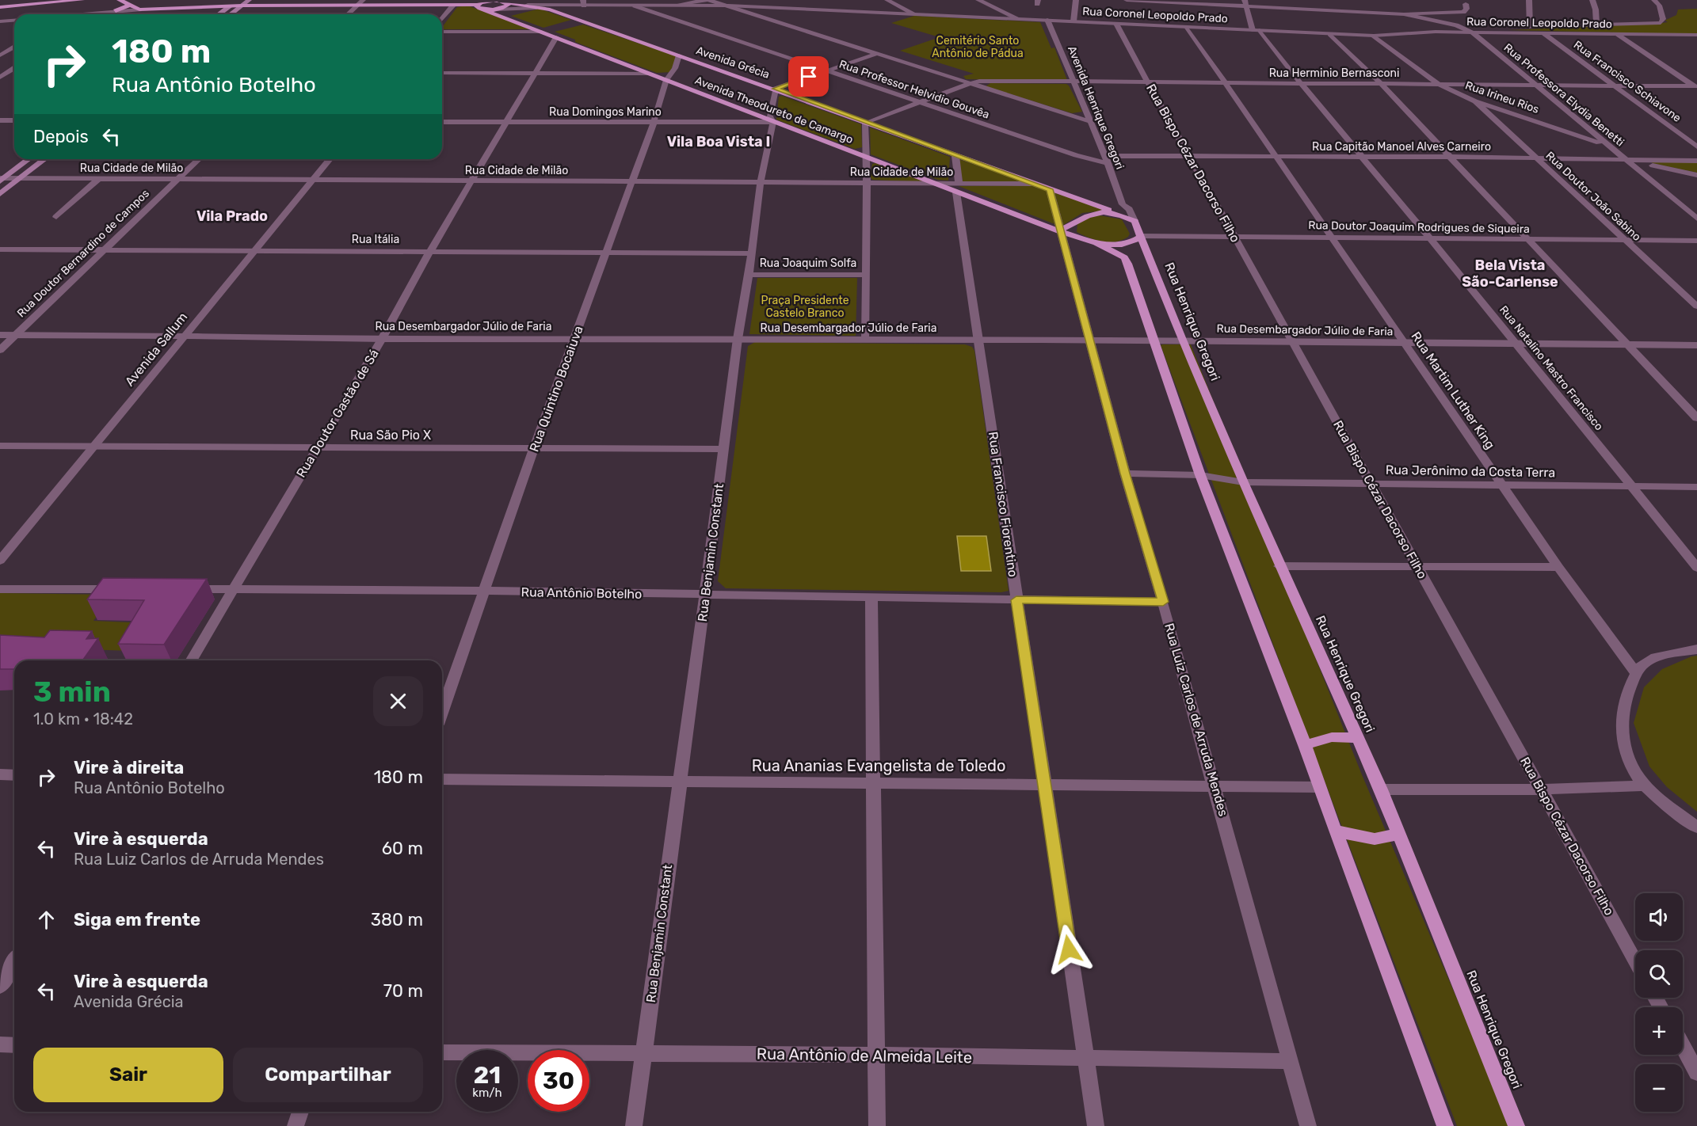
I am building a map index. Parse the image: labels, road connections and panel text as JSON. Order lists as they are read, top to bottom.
{
  "streets": {
    "main road": [
      "Rua Coronel Leopoldo Prado",
      "Avenida Grécia",
      "Avenida Theodureto de Camargo",
      "Rua Henrique Gregori"
    ],
    "street": [
      "Rua Herminio Bernasconi",
      "Rua Francisco Schiavone",
      "Rua Professor Helvidio Gouvêa",
      "Rua Professora Elydia Benetti",
      "Rua Irineu Rios",
      "Avenida Henrique Gregori",
      "Rua Domingos Marino",
      "Rua Capitão Manoel Alves Carneiro",
      "Rua Bispo Cézar Dacorso Filho",
      "Rua Cidade de Milão",
      "Rua Doutor João Sabino",
      "Rua Doutor Joaquim Rodrigues de Siqueira",
      "Rua Itália",
      "Rua Doutor Bernardino de Campos",
      "Rua Joaquim Solfa",
      "Rua Desembargador Júlio de Faria",
      "Avenida Sallum",
      "Rua Natalino Mastro Francisco",
      "Rua Quintino Bocaiuva",
      "Rua Martim Luther King",
      "Rua Doutor Gastão de Sá",
      "Rua São Pio X",
      "Rua Jerônimo da Costa Terra",
      "Rua Francisco Fiorentino",
      "Rua Benjamin Constant",
      "Rua Antônio Botelho",
      "Rua Luiz Carlos de Arruda Mendes",
      "Rua Ananias Evangelista de Toledo",
      "Rua Antônio de Almeida Leite"
    ]
  },
  "crossings": [
    ["Rua Coronel Leopoldo Prado", "Avenida Grécia"],
    ["Rua Coronel Leopoldo Prado", "Rua Francisco Schiavone"],
    ["Rua Coronel Leopoldo Prado", "Rua Professor Helvidio Gouvêa"],
    ["Rua Coronel Leopoldo Prado", "Rua Professora Elydia Benetti"],
    ["Rua Coronel Leopoldo Prado", "Rua Irineu Rios"],
    ["Rua Coronel Leopoldo Prado", "Avenida Henrique Gregori"],
    ["Rua Coronel Leopoldo Prado", "Avenida Theodureto de Camargo"],
    ["Rua Coronel Leopoldo Prado", "Rua Bispo Cézar Dacorso Filho"],
    ["Rua Coronel Leopoldo Prado", "Rua Natalino Mastro Francisco"],
    ["Rua Coronel Leopoldo Prado", "Rua Martim Luther King"],
    ["Avenida Grécia", "Avenida Henrique Gregori"],
    ["Avenida Grécia", "Rua Cidade de Milão"],
    ["Avenida Grécia", "Rua Henrique Gregori"],
    ["Avenida Grécia", "Rua Quintino Bocaiuva"],
    ["Avenida Grécia", "Rua Benjamin Constant"],
    ["Avenida Grécia", "Rua Luiz Carlos de Arruda Mendes"],
    ["Rua Herminio Bernasconi", "Rua Francisco Schiavone"],
    ["Rua Herminio Bernasconi", "Rua Professora Elydia Benetti"],
    ["Rua Herminio Bernasconi", "Rua Irineu Rios"],
    ["Rua Herminio Bernasconi", "Avenida Henrique Gregori"],
    ["Rua Herminio Bernasconi", "Rua Bispo Cézar Dacorso Filho"],
    ["Rua Herminio Bernasconi", "Rua Natalino Mastro Francisco"],
    ["Rua Herminio Bernasconi", "Rua Martim Luther King"],
    ["Rua Professor Helvidio Gouvêa", "Avenida Henrique Gregori"],
    ["Rua Professor Helvidio Gouvêa", "Rua Capitão Manoel Alves Carneiro"],
    ["Rua Professora Elydia Benetti", "Rua Irineu Rios"],
    ["Rua Professora Elydia Benetti", "Rua Capitão Manoel Alves Carneiro"],
    ["Rua Irineu Rios", "Rua Doutor João Sabino"],
    ["Avenida Henrique Gregori", "Rua Capitão Manoel Alves Carneiro"],
    ["Avenida Henrique Gregori", "Rua Henrique Gregori"],
    ["Avenida Theodureto de Camargo", "Rua Domingos Marino"],
    ["Avenida Theodureto de Camargo", "Rua Cidade de Milão"],
    ["Avenida Theodureto de Camargo", "Rua Quintino Bocaiuva"],
    ["Avenida Theodureto de Camargo", "Rua Doutor Gastão de Sá"],
    ["Avenida Theodureto de Camargo", "Rua Francisco Fiorentino"],
    ["Avenida Theodureto de Camargo", "Rua Benjamin Constant"],
    ["Avenida Theodureto de Camargo", "Rua Luiz Carlos de Arruda Mendes"],
    ["Rua Domingos Marino", "Rua Quintino Bocaiuva"],
    ["Rua Domingos Marino", "Rua Doutor Gastão de Sá"],
    ["Rua Domingos Marino", "Rua Benjamin Constant"],
    ["Rua Capitão Manoel Alves Carneiro", "Rua Bispo Cézar Dacorso Filho"],
    ["Rua Capitão Manoel Alves Carneiro", "Rua Doutor João Sabino"],
    ["Rua Capitão Manoel Alves Carneiro", "Rua Natalino Mastro Francisco"],
    ["Rua Capitão Manoel Alves Carneiro", "Rua Martim Luther King"],
    ["Rua Bispo Cézar Dacorso Filho", "Rua Doutor Joaquim Rodrigues de Siqueira"],
    ["Rua Bispo Cézar Dacorso Filho", "Rua Desembargador Júlio de Faria"],
    ["Rua Bispo Cézar Dacorso Filho", "Rua Jerônimo da Costa Terra"],
    ["Rua Cidade de Milão", "Rua Doutor Bernardino de Campos"],
    ["Rua Cidade de Milão", "Avenida Sallum"],
    ["Rua Cidade de Milão", "Rua Quintino Bocaiuva"],
    ["Rua Cidade de Milão", "Rua Doutor Gastão de Sá"],
    ["Rua Cidade de Milão", "Rua Benjamin Constant"],
    ["Rua Doutor João Sabino", "Rua Doutor Joaquim Rodrigues de Siqueira"],
    ["Rua Doutor Joaquim Rodrigues de Siqueira", "Rua Henrique Gregori"],
    ["Rua Doutor Joaquim Rodrigues de Siqueira", "Rua Natalino Mastro Francisco"],
    ["Rua Doutor Joaquim Rodrigues de Siqueira", "Rua Martim Luther King"],
    ["Rua Itália", "Rua Doutor Bernardino de Campos"],
    ["Rua Itália", "Avenida Sallum"],
    ["Rua Itália", "Rua Quintino Bocaiuva"],
    ["Rua Itália", "Rua Doutor Gastão de Sá"],
    ["Rua Itália", "Rua Benjamin Constant"],
    ["Rua Doutor Bernardino de Campos", "Rua Desembargador Júlio de Faria"],
    ["Rua Joaquim Solfa", "Rua Benjamin Constant"],
    ["Rua Henrique Gregori", "Rua Desembargador Júlio de Faria"],
    ["Rua Henrique Gregori", "Rua Jerônimo da Costa Terra"],
    ["Rua Desembargador Júlio de Faria", "Avenida Sallum"],
    ["Rua Desembargador Júlio de Faria", "Rua Natalino Mastro Francisco"],
    ["Rua Desembargador Júlio de Faria", "Rua Quintino Bocaiuva"],
    ["Rua Desembargador Júlio de Faria", "Rua Martim Luther King"],
    ["Rua Desembargador Júlio de Faria", "Rua Doutor Gastão de Sá"],
    ["Rua Desembargador Júlio de Faria", "Rua Francisco Fiorentino"],
    ["Rua Desembargador Júlio de Faria", "Rua Benjamin Constant"],
    ["Rua Desembargador Júlio de Faria", "Rua Luiz Carlos de Arruda Mendes"],
    ["Avenida Sallum", "Rua São Pio X"],
    ["Rua Natalino Mastro Francisco", "Rua Jerônimo da Costa Terra"],
    ["Rua Quintino Bocaiuva", "Rua São Pio X"],
    ["Rua Quintino Bocaiuva", "Rua Antônio Botelho"],
    ["Rua Martim Luther King", "Rua Jerônimo da Costa Terra"],
    ["Rua Doutor Gastão de Sá", "Rua São Pio X"],
    ["Rua Doutor Gastão de Sá", "Rua Antônio Botelho"],
    ["Rua São Pio X", "Rua Benjamin Constant"],
    ["Rua Jerônimo da Costa Terra", "Rua Luiz Carlos de Arruda Mendes"],
    ["Rua Francisco Fiorentino", "Rua Antônio Botelho"],
    ["Rua Francisco Fiorentino", "Rua Ananias Evangelista de Toledo"],
    ["Rua Francisco Fiorentino", "Rua Antônio de Almeida Leite"],
    ["Rua Benjamin Constant", "Rua Antônio Botelho"],
    ["Rua Benjamin Constant", "Rua Ananias Evangelista de Toledo"],
    ["Rua Benjamin Constant", "Rua Antônio de Almeida Leite"],
    ["Rua Antônio Botelho", "Rua Luiz Carlos de Arruda Mendes"],
    ["Rua Luiz Carlos de Arruda Mendes", "Rua Ananias Evangelista de Toledo"],
    ["Rua Luiz Carlos de Arruda Mendes", "Rua Antônio de Almeida Leite"]
  ],
  "districts": ["Vila Boa Vista I", "Vila Prado", "Bela Vista São-Carlense"],
  "parks": ["Cemitério Santo Antônio de Pádua", "Praça Presidente Castelo Branco"],
  "page": {
    "turn": ["180 m", "Rua Antônio Botelho"],
    "then": "Depois",
    "heading": ["3 min", "1.0 km · 18:42"],
    "list": [
      {
        "name": "Vire à direita",
        "note": "Rua Antônio Botelho",
        "value": "180 m"
      },
      {
        "name": "Vire à esquerda",
        "note": "Rua Luiz Carlos de Arruda Mendes",
        "value": "60 m"
      },
      {
        "name": "Siga em frente",
        "value": "380 m"
      },
      {
        "name": "Vire à esquerda",
        "note": "Avenida Grécia",
        "value": "70 m"
      }
    ],
    "map_buttons": ["+", "−"],
    "buttons": ["Sair", "Compartilhar"],
    "speed": "21 km/h",
    "limit": "30"
  }
}
